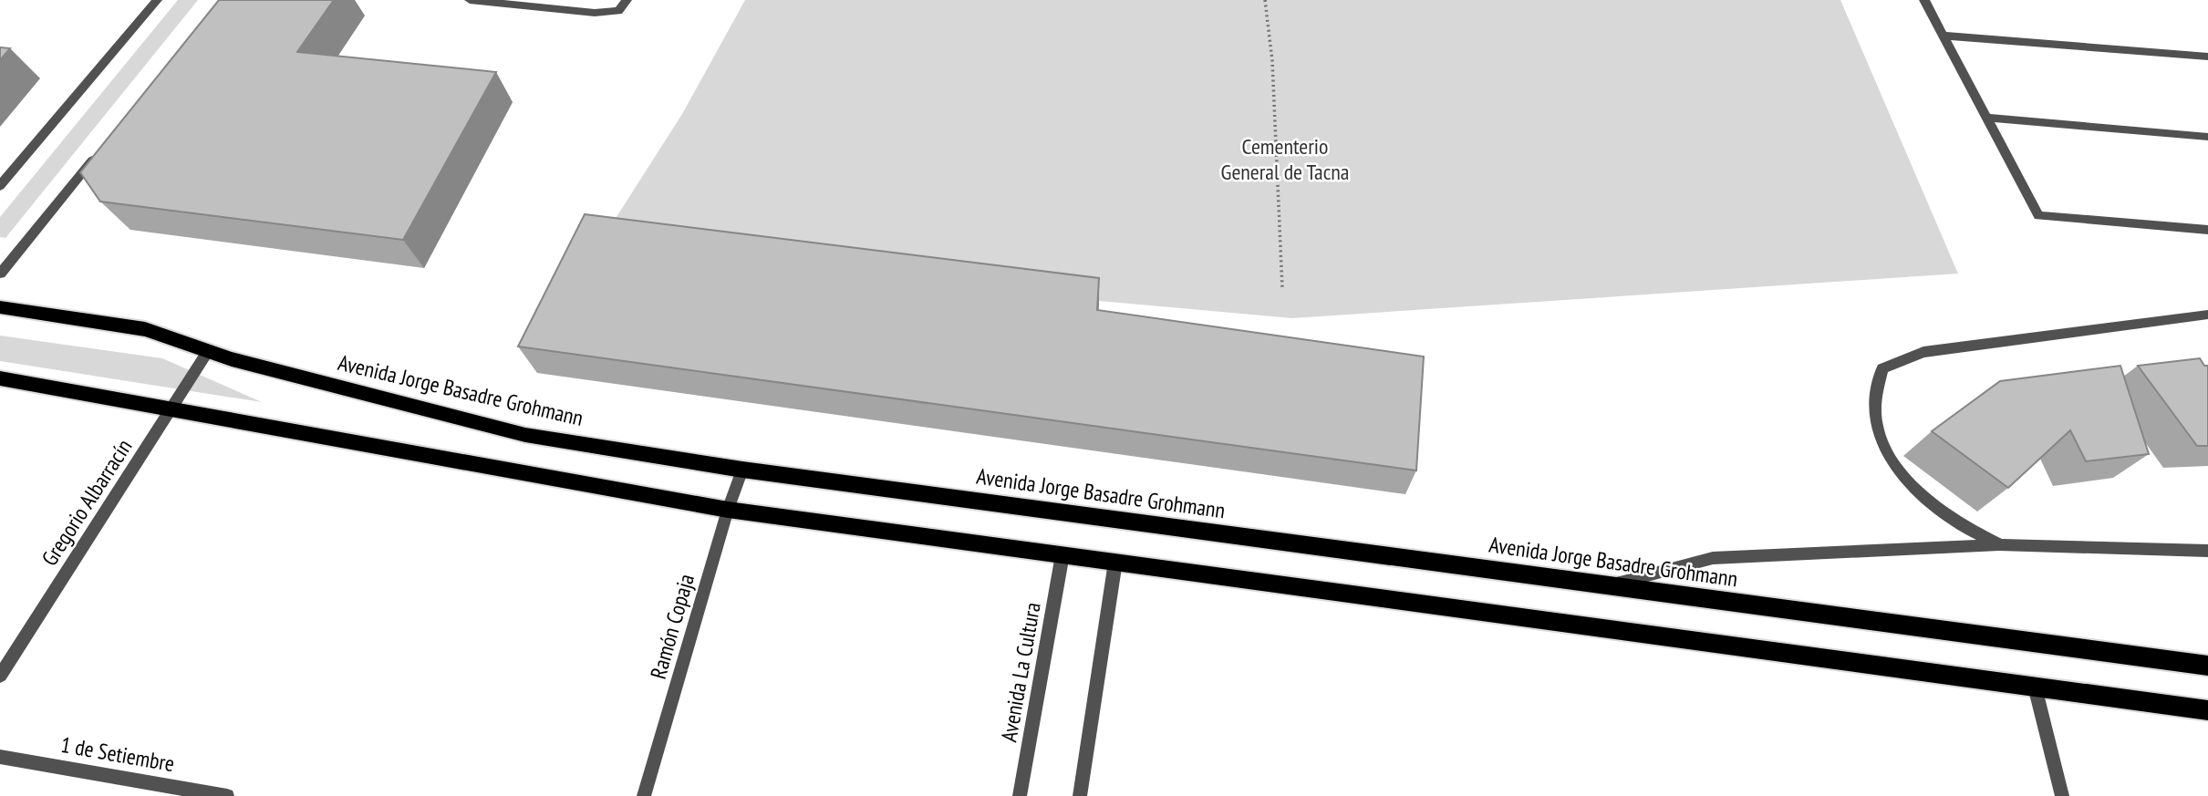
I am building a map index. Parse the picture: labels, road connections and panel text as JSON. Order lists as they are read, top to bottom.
{
  "streets": {
    "highway": ["Avenida Jorge Basadre Grohmann"],
    "street": [
      "Gregorio Albarracín",
      "Ramón Copaja",
      "Avenida La Cultura",
      "1 de Setiembre"
    ]
  },
  "crossings": [
    ["Avenida Jorge Basadre Grohmann", "Gregorio Albarracín"],
    ["Avenida Jorge Basadre Grohmann", "Ramón Copaja"]
  ],
  "parks": ["Cementerio General de Tacna"]
}
